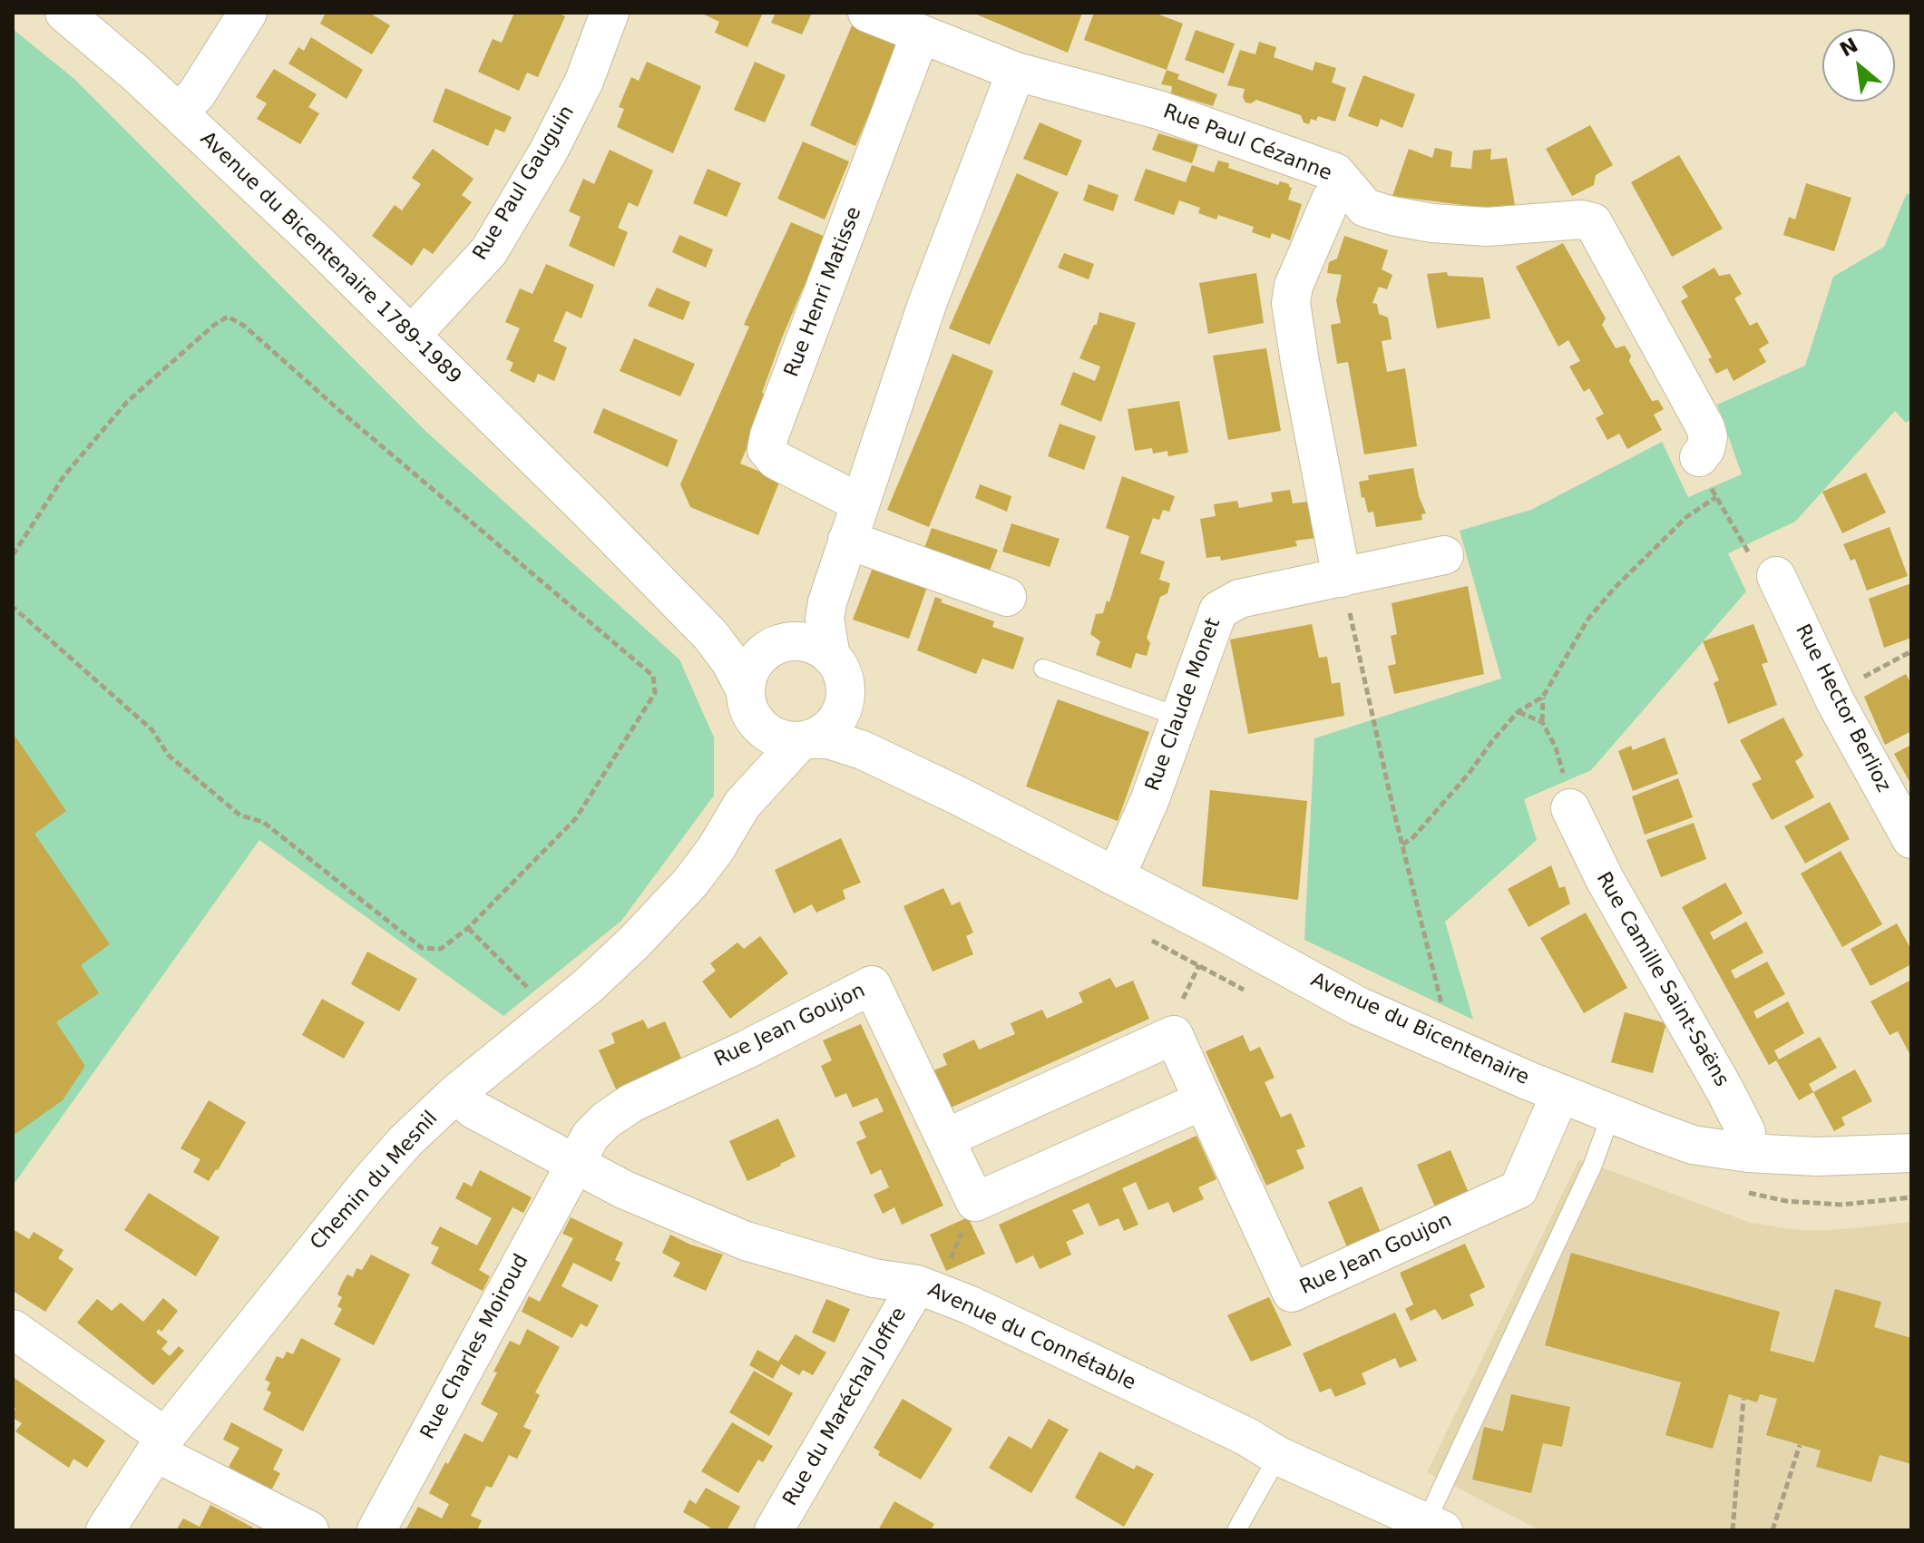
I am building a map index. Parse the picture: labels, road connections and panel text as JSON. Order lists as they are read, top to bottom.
{
  "streets": {
    "street": [
      "Rue Paul Cézanne",
      "Rue Paul Gauguin",
      "Avenue du Bicentenaire 1789-1989",
      "Rue Henri Matisse",
      "Rue Claude Monet",
      "Rue Hector Berlioz",
      "Rue Camille Saint-Saëns",
      "Rue Jean Goujon",
      "Avenue du Bicentenaire",
      "Chemin du Mesnil",
      "Avenue du Connétable",
      "Rue Charles Moiroud",
      "Rue du Maréchal Joffre"
    ]
  },
  "crossings": [
    ["Rue Paul Cézanne", "Rue Henri Matisse"],
    ["Rue Paul Gauguin", "Avenue du Bicentenaire 1789-1989"],
    ["Avenue du Bicentenaire 1789-1989", "Avenue du Bicentenaire"],
    ["Avenue du Bicentenaire 1789-1989", "Chemin du Mesnil"],
    ["Rue Claude Monet", "Avenue du Bicentenaire"],
    ["Rue Camille Saint-Saëns", "Avenue du Bicentenaire"],
    ["Rue Jean Goujon", "Avenue du Bicentenaire"],
    ["Rue Jean Goujon", "Avenue du Connétable"],
    ["Rue Jean Goujon", "Rue Charles Moiroud"],
    ["Avenue du Bicentenaire", "Chemin du Mesnil"],
    ["Chemin du Mesnil", "Avenue du Connétable"],
    ["Avenue du Connétable", "Rue Charles Moiroud"],
    ["Avenue du Connétable", "Rue du Maréchal Joffre"]
  ],
  "north": "top left"
}
